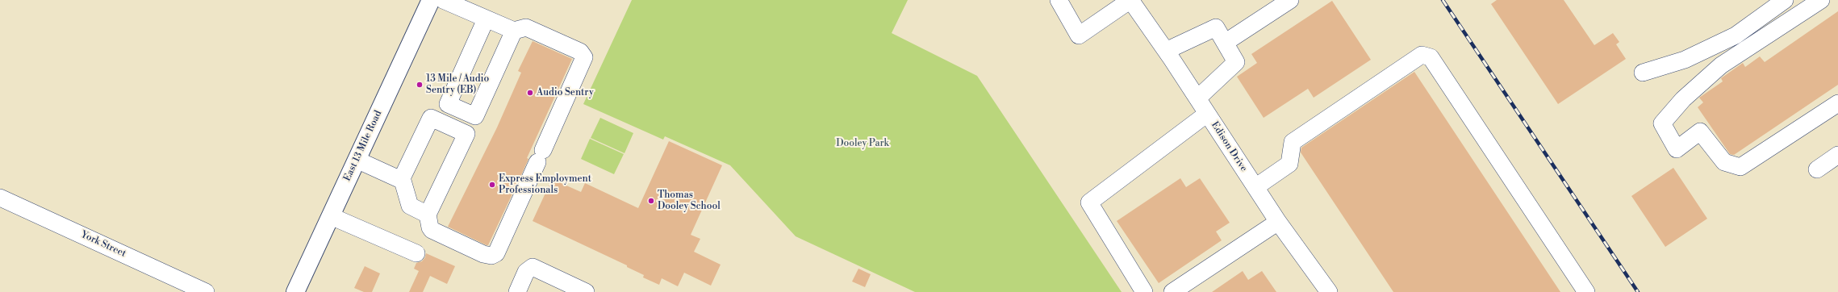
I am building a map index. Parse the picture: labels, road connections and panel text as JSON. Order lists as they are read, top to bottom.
{
  "streets": {
    "main road": ["East 13 Mile Road"],
    "street": ["Edison Drive", "York Street"]
  },
  "parks": ["Dooley Park"],
  "places": [
    "13 Mile / Audio Sentry (EB)",
    "Audio Sentry",
    "Express Employment Professionals",
    "Thomas Dooley School"
  ]
}
